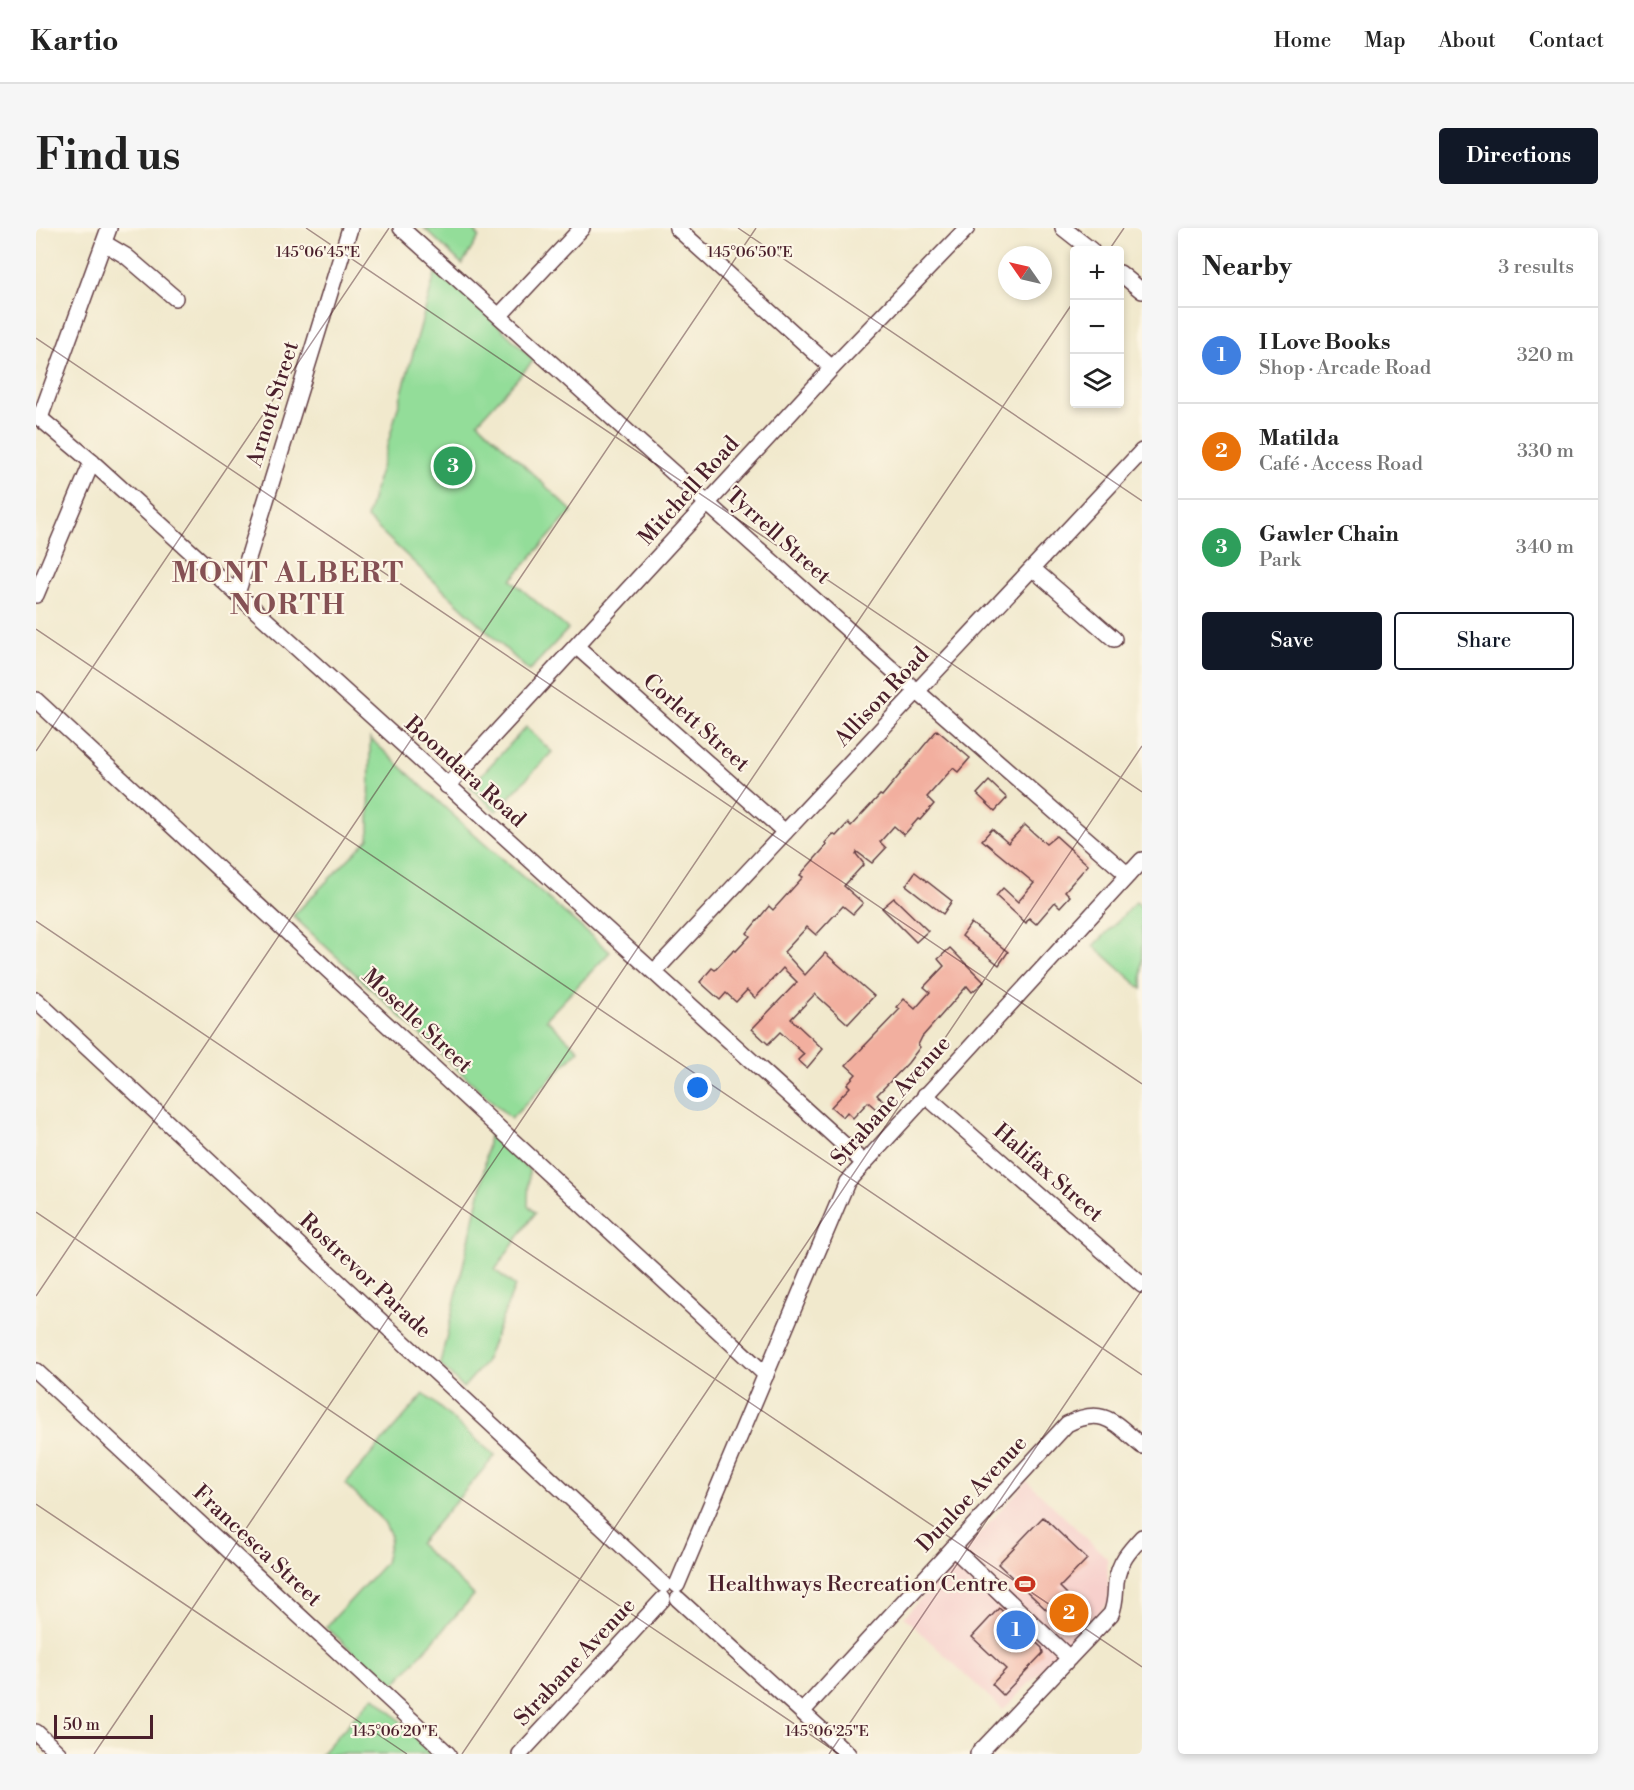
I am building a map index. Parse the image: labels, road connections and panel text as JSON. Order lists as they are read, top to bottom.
{
  "streets": {
    "street": [
      "Arnott Street",
      "Mitchell Road",
      "Tyrrell Street",
      "Allison Road",
      "Corlett Street",
      "Boondara Road",
      "Moselle Street",
      "Strabane Avenue",
      "Halifax Street",
      "Rostrevor Parade",
      "Dunloe Avenue",
      "Francesca Street"
    ]
  },
  "crossings": [
    ["Arnott Street", "Boondara Road"],
    ["Mitchell Road", "Tyrrell Street"],
    ["Mitchell Road", "Corlett Street"],
    ["Mitchell Road", "Boondara Road"],
    ["Tyrrell Street", "Allison Road"],
    ["Tyrrell Street", "Strabane Avenue"],
    ["Allison Road", "Corlett Street"],
    ["Allison Road", "Boondara Road"],
    ["Boondara Road", "Strabane Avenue"],
    ["Moselle Street", "Strabane Avenue"],
    ["Strabane Avenue", "Halifax Street"],
    ["Strabane Avenue", "Rostrevor Parade"],
    ["Rostrevor Parade", "Dunloe Avenue"]
  ],
  "districts": ["MONT ALBERT NORTH"],
  "places": {
    "sports": ["Healthways Recreation Centre"]
  },
  "scale_bar": "50 m",
  "north": "top left",
  "page": {
    "header": "Kartio",
    "nav": [
      "Home",
      "Map",
      "About",
      "Contact"
    ],
    "buttons": [
      "Directions",
      ["Save", "Share"]
    ],
    "title": "Find us",
    "heading": ["Nearby", "3 results"],
    "map_buttons": ["+", "−"],
    "list": [
      {
        "mark": "1",
        "name": "I Love Books",
        "note": "Shop · Arcade Road",
        "value": "320 m"
      },
      {
        "mark": "2",
        "name": "Matilda",
        "note": "Café · Access Road",
        "value": "330 m"
      },
      {
        "mark": "3",
        "name": "Gawler Chain",
        "note": "Park",
        "value": "340 m"
      }
    ],
    "pins": ["3", "2", "1"],
    "scale": "50 m"
  },
  "coordinates": [
    "145°06'45\"E",
    "145°06'50\"E",
    "145°06'20\"E",
    "145°06'25\"E"
  ]
}
